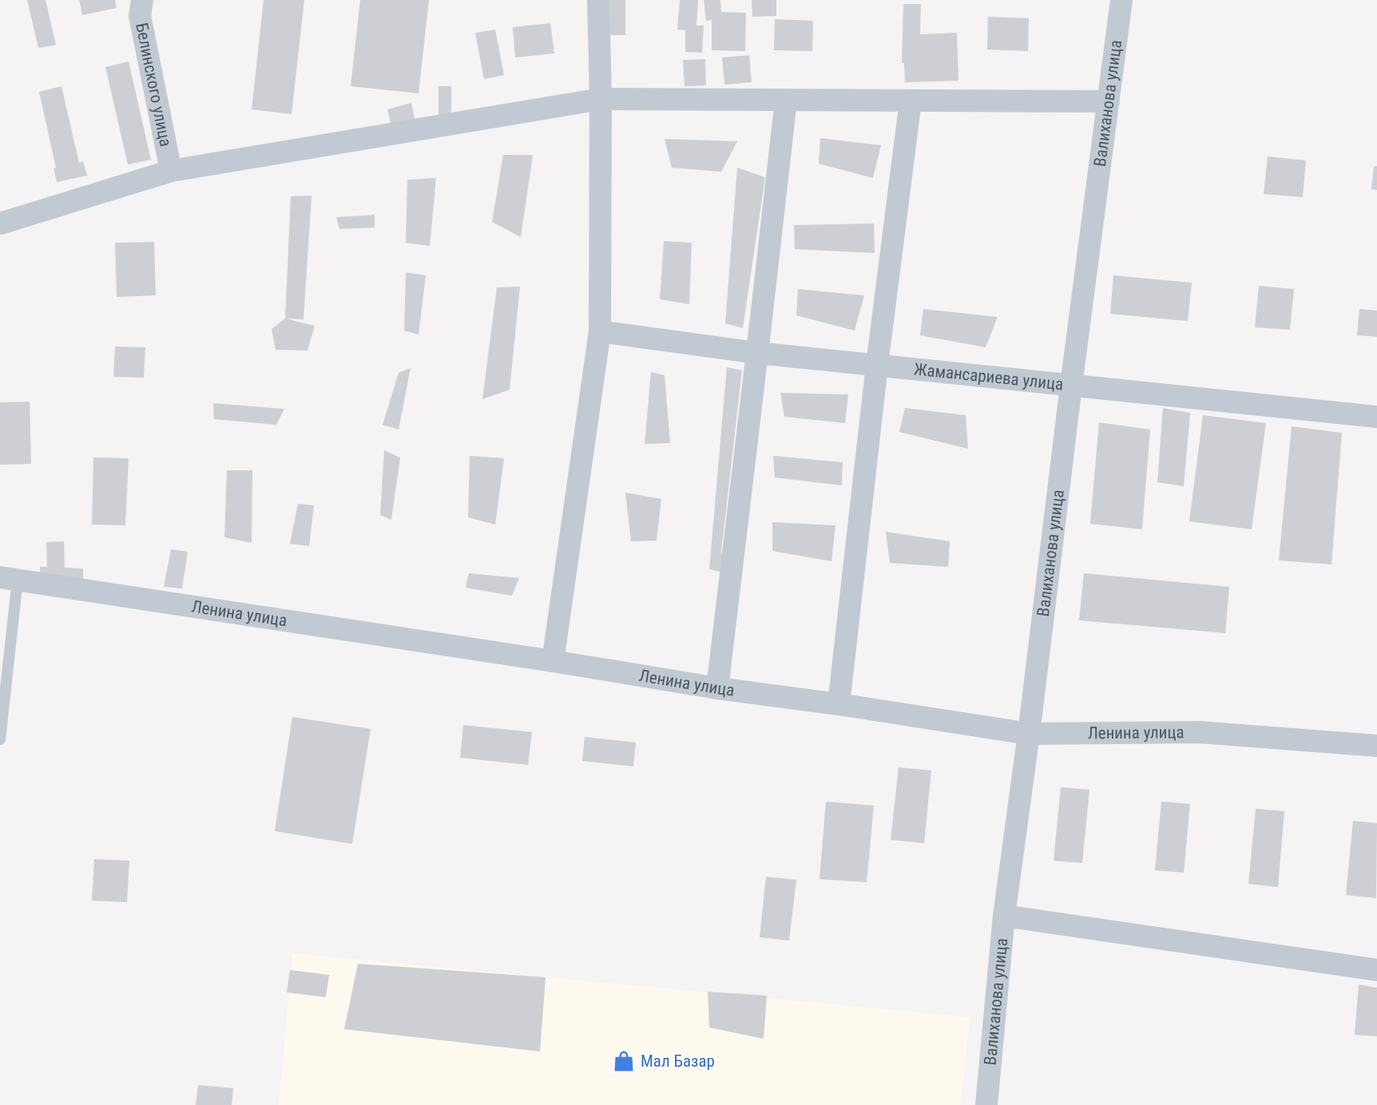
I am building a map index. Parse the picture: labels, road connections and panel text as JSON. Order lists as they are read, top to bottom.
{
  "streets": {
    "street": [
      "Белинского улица",
      "Валиханова улица",
      "Жамансариева улица",
      "Ленина улица"
    ]
  },
  "crossings": [
    ["Валиханова улица", "Жамансариева улица"],
    ["Валиханова улица", "Ленина улица"]
  ],
  "places": {
    "shop": ["Мал Базар"]
  }
}
